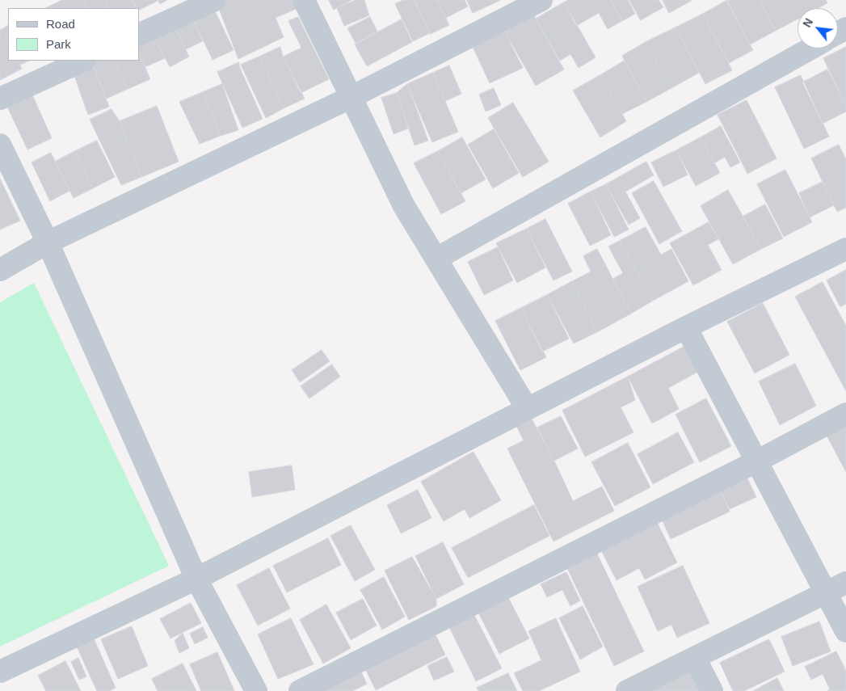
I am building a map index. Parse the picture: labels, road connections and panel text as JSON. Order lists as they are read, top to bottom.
{
  "legend": ["Road", "Park"],
  "north": "top left"
}
